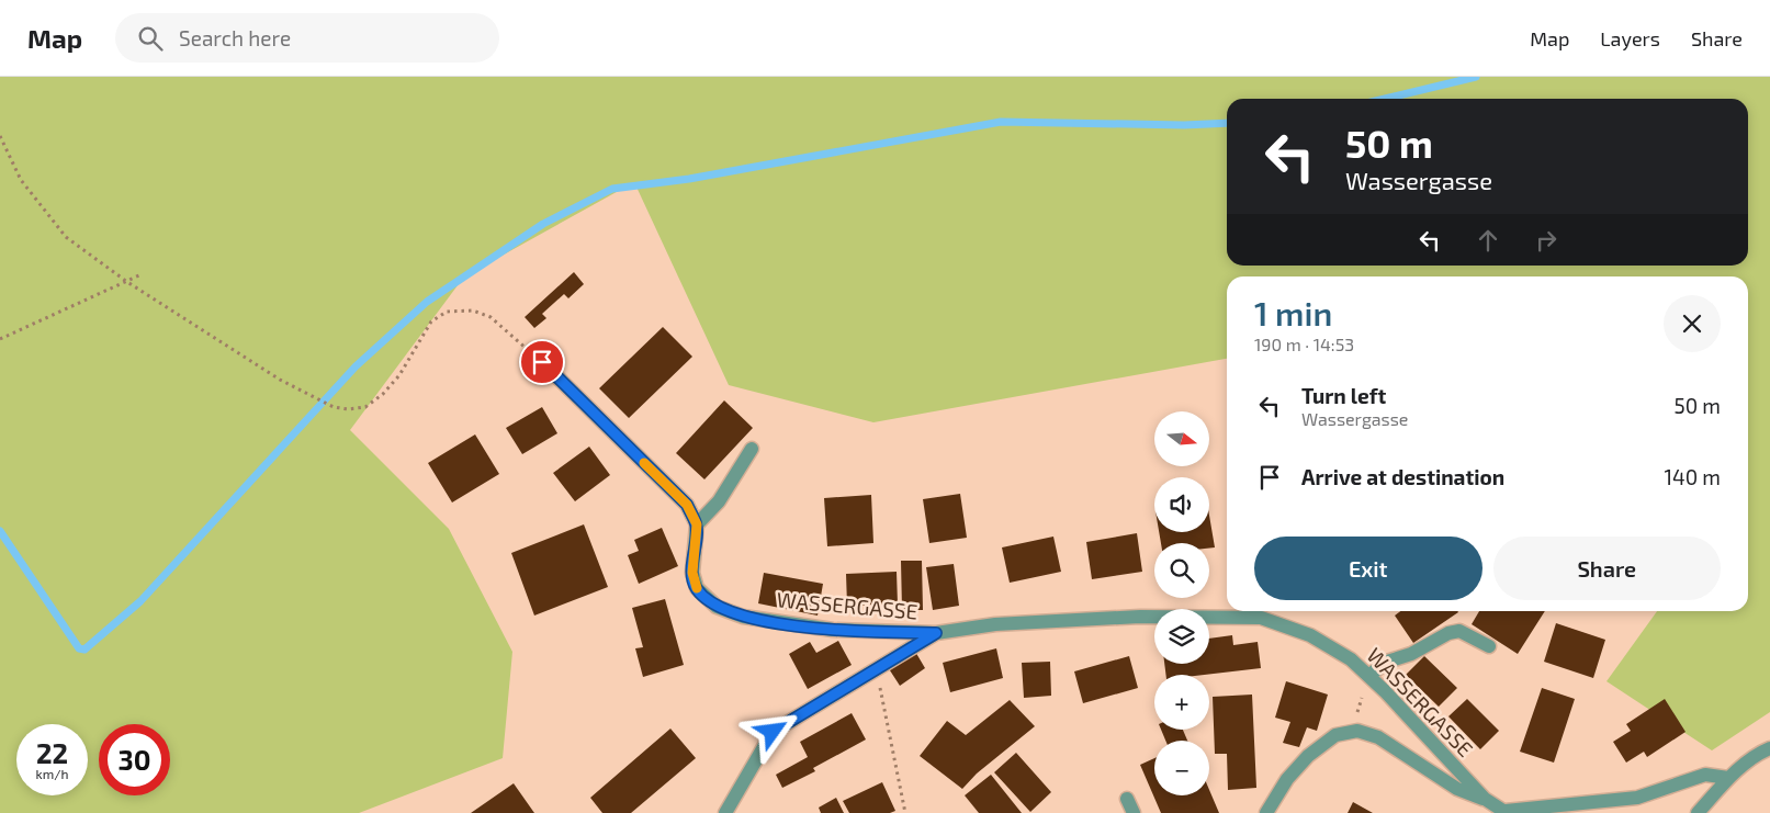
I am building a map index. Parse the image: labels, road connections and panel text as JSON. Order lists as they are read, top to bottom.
{
  "streets": {
    "street": ["WASSERGASSE"]
  },
  "north": "right",
  "page": {
    "header": "Map",
    "search": "Search here",
    "nav": ["Map", "Layers", "Share"],
    "turn": ["50 m", "Wassergasse"],
    "heading": ["1 min", "190 m · 14:53"],
    "list": [
      {
        "name": "Turn left",
        "note": "Wassergasse",
        "value": "50 m"
      },
      {
        "name": "Arrive at destination",
        "value": "140 m"
      }
    ],
    "map_buttons": ["+", "−"],
    "buttons": ["Exit", "Share"],
    "speed": "22 km/h",
    "limit": "30"
  }
}
